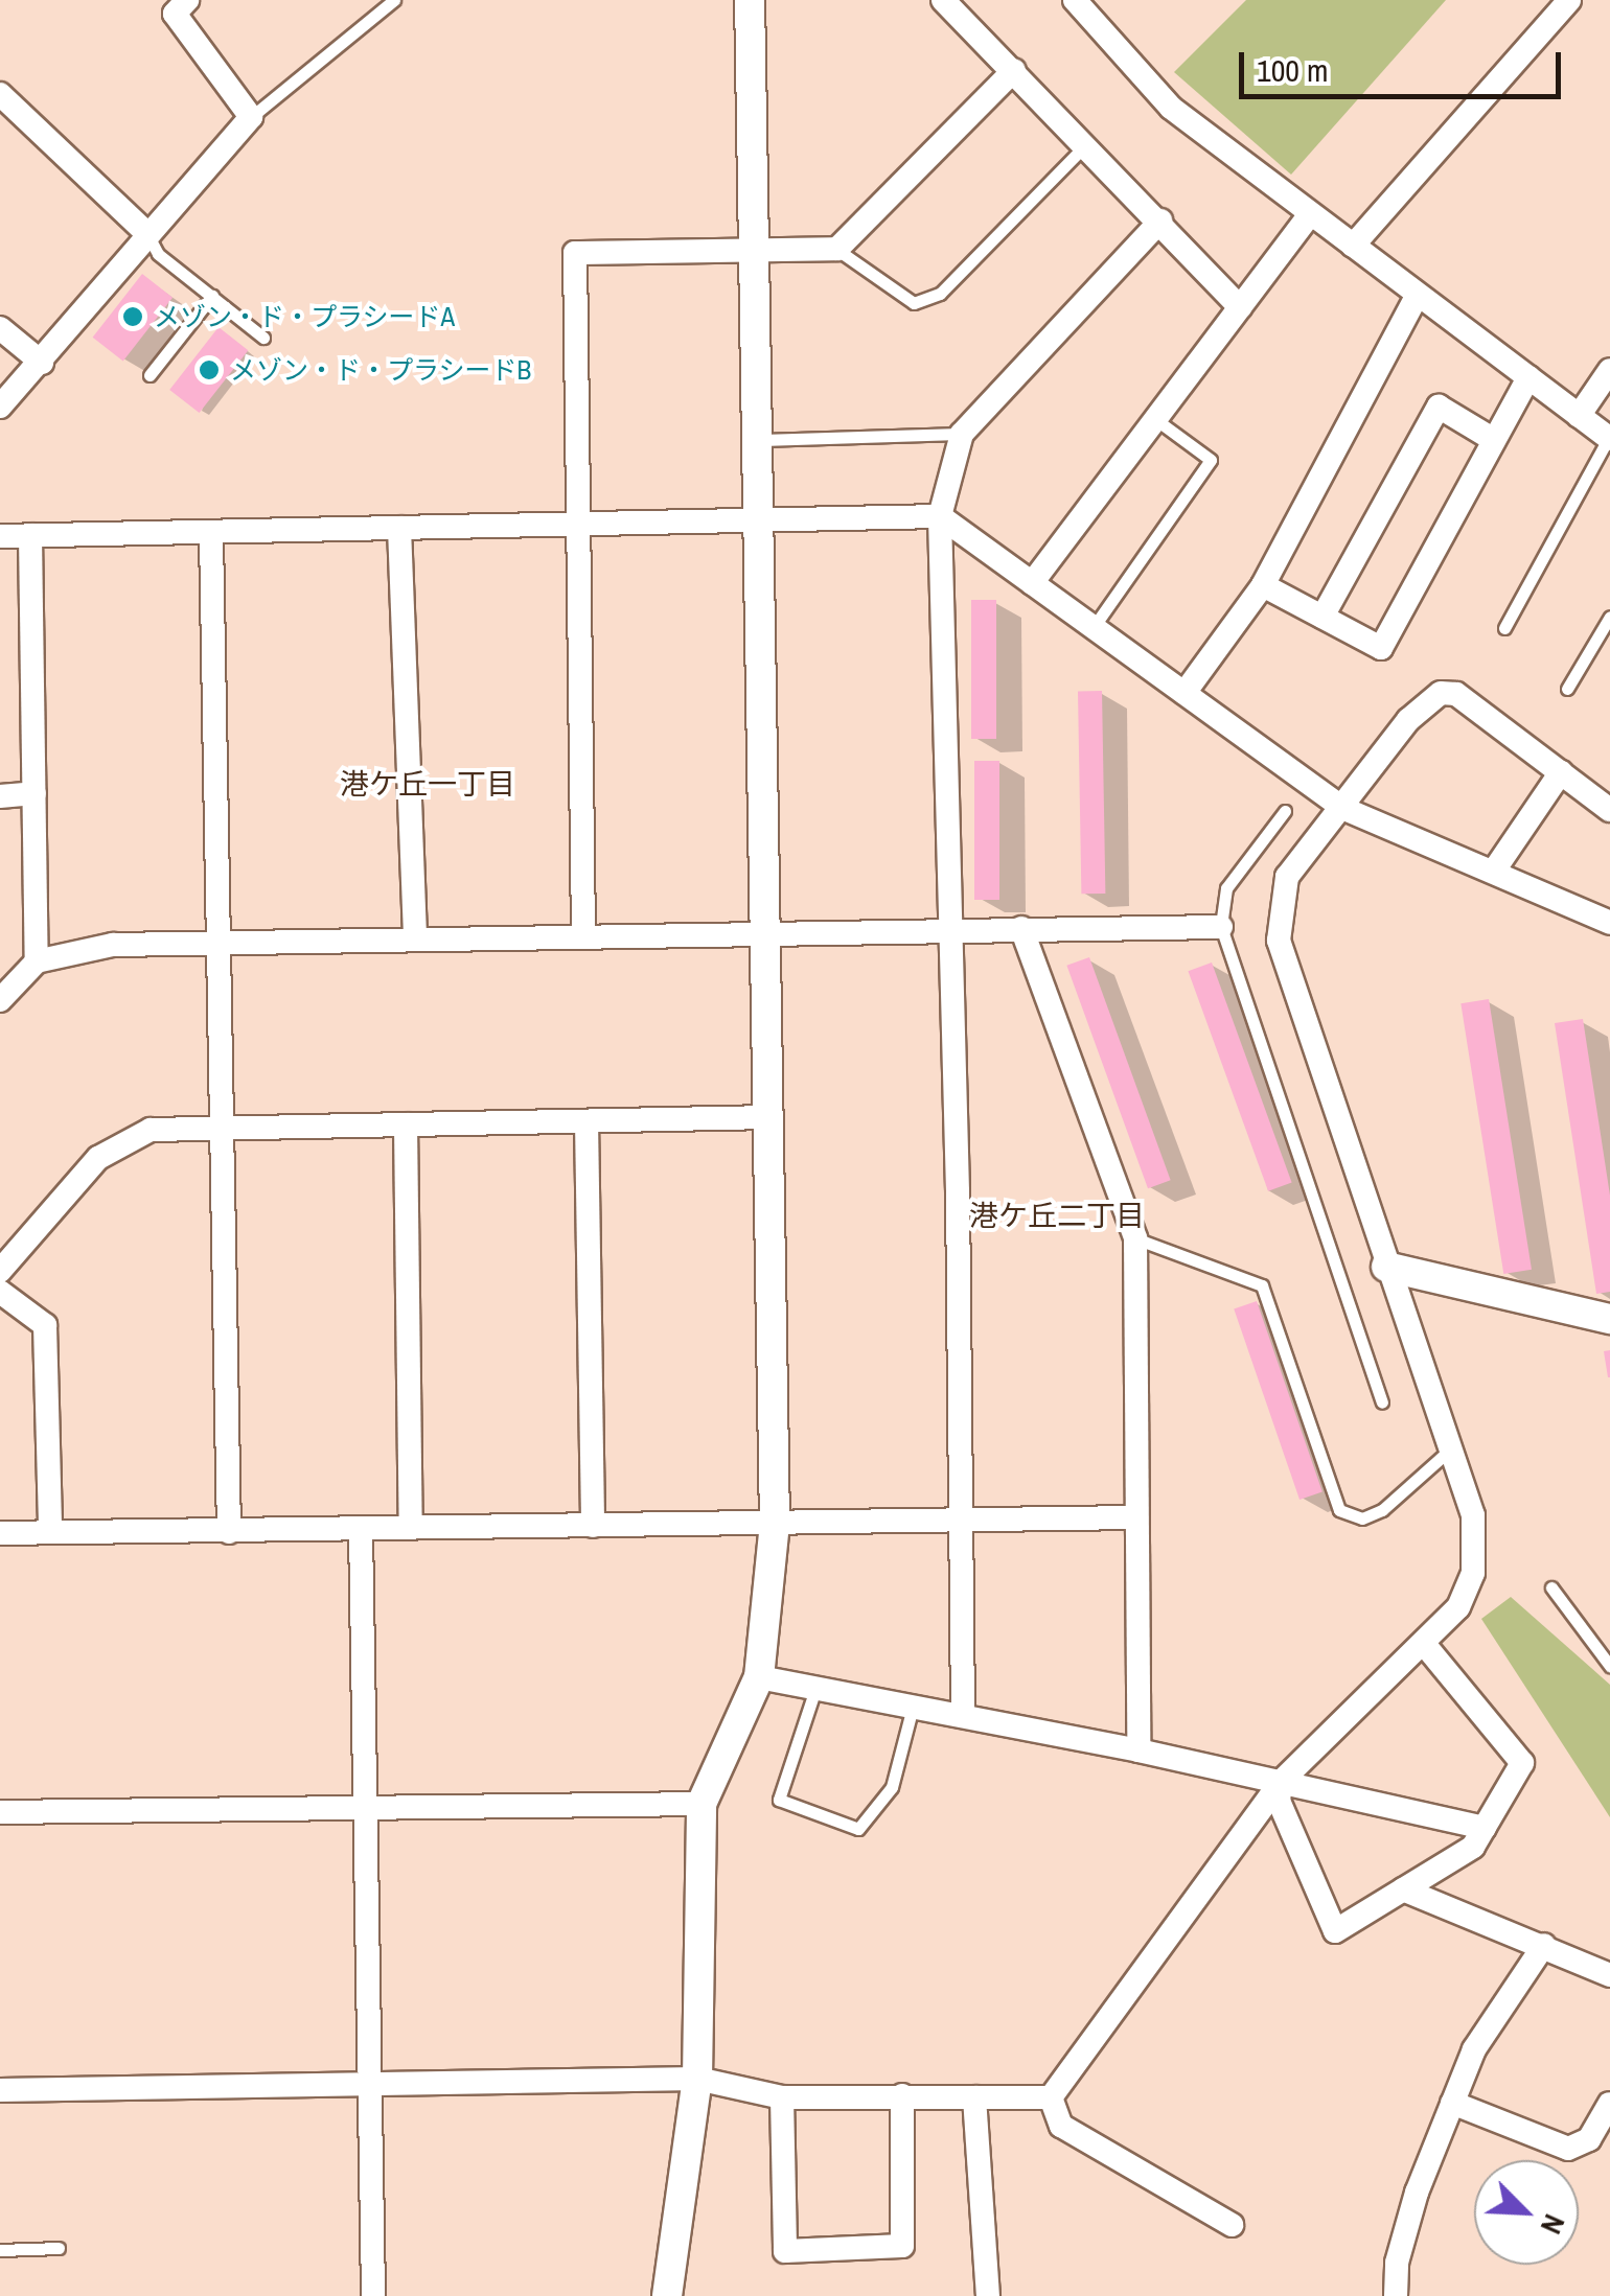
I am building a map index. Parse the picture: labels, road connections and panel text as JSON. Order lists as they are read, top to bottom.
{
  "districts": ["港ケ丘一丁目", "港ケ丘二丁目"],
  "places": ["メゾン・ド・プラシードA", "メゾン・ド・プラシードB"],
  "scale_bar": "100 m",
  "north": "bottom right"
}
